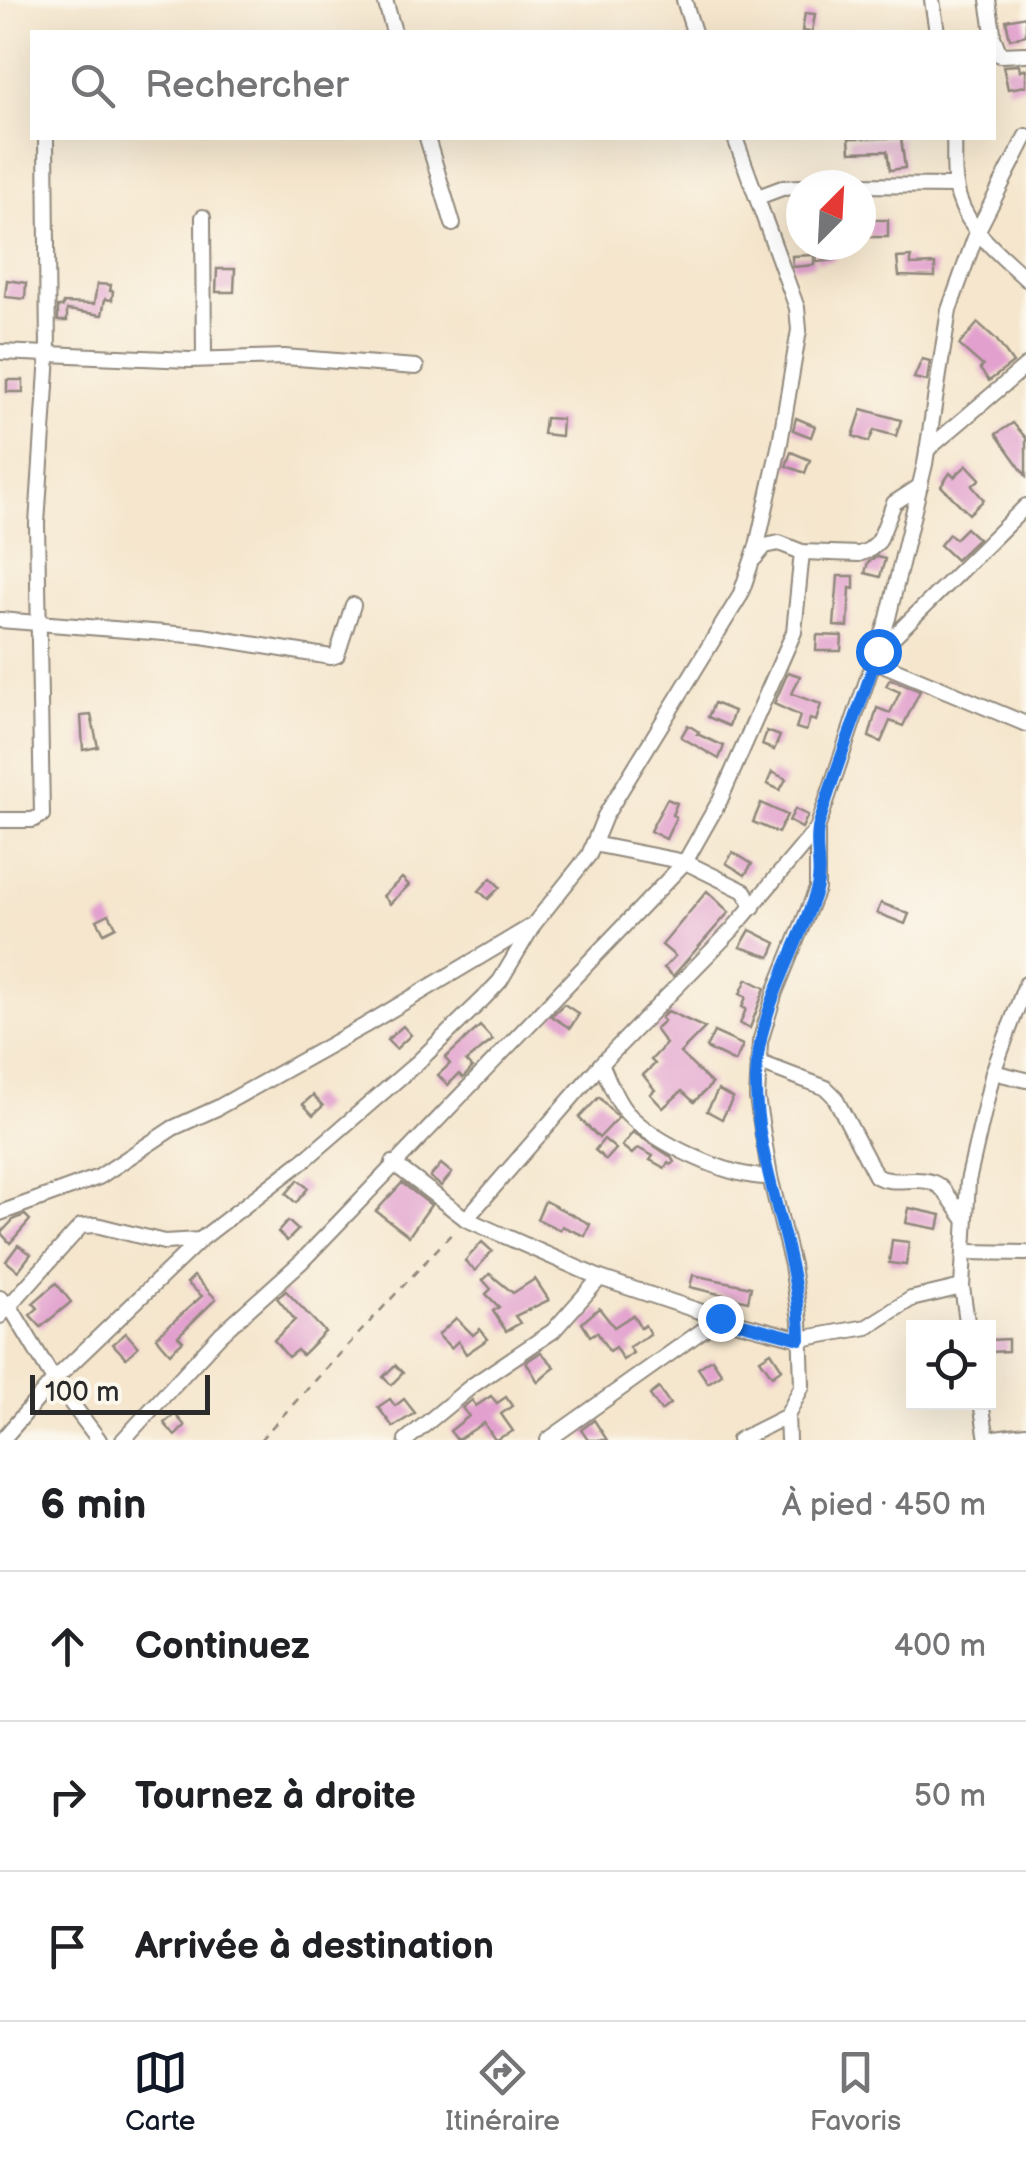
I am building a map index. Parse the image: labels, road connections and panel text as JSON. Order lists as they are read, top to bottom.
{
  "scale_bar": "100 m",
  "north": "top right",
  "page": {
    "search": "Rechercher",
    "scale": "100 m",
    "heading": ["6 min", "À pied · 450 m"],
    "list": [
      ["Continuez", "400 m"],
      ["Tournez à droite", "50 m"],
      "Arrivée à destination"
    ],
    "nav": ["Carte", "Itinéraire", "Favoris"]
  }
}
